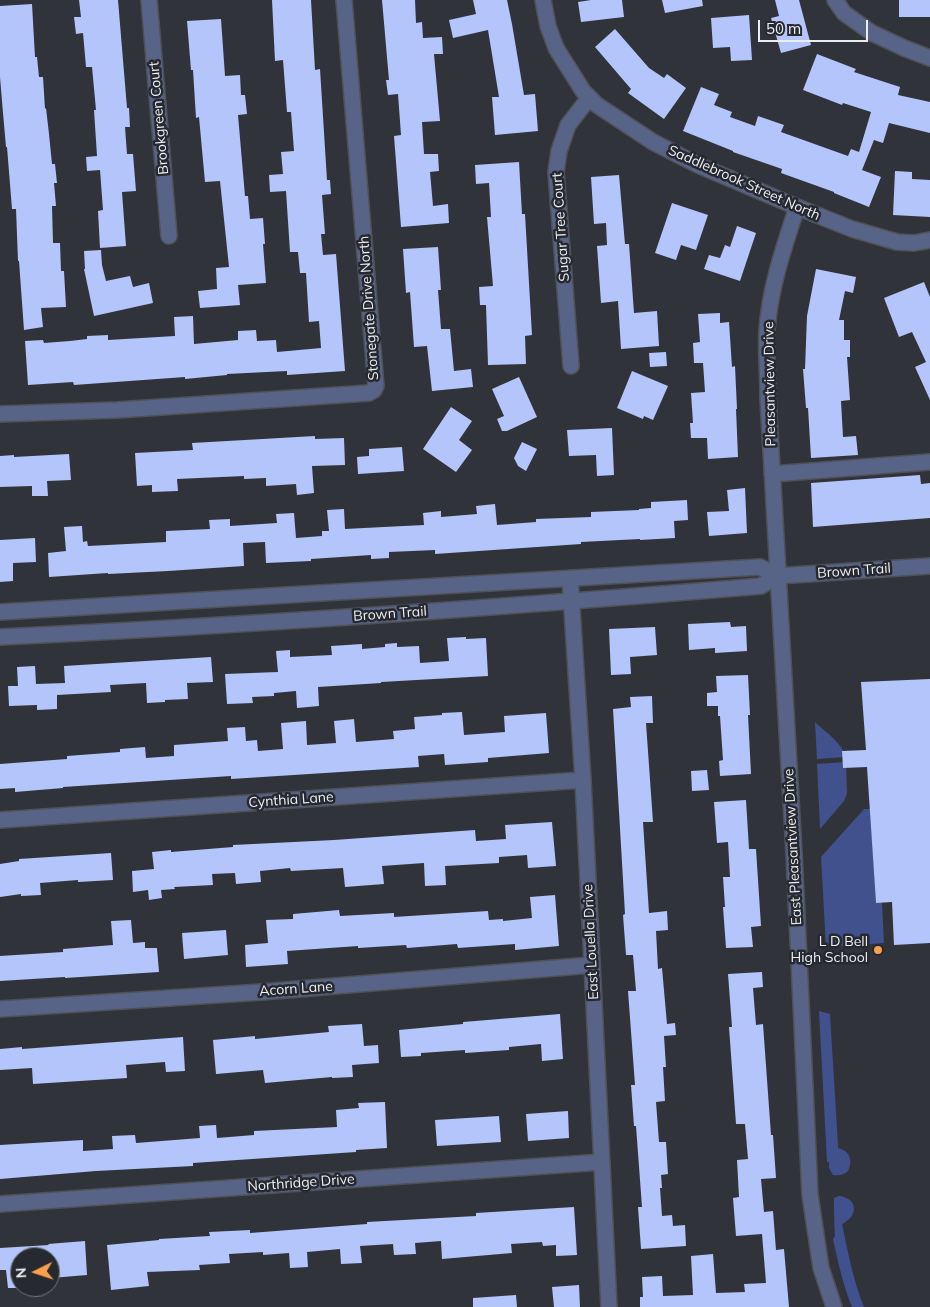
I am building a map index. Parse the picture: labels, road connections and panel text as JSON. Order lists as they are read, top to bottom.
{
  "streets": {
    "street": [
      "Brookgreen Court",
      "Saddlebrook Street North",
      "Sugar Tree Court",
      "Stonegate Drive North",
      "Pleasantview Drive",
      "Brown Trail",
      "Cynthia Lane",
      "East Pleasantview Drive",
      "East Louella Drive",
      "Acorn Lane",
      "Northridge Drive"
    ]
  },
  "crossings": [
    ["Saddlebrook Street North", "Sugar Tree Court"],
    ["Saddlebrook Street North", "Pleasantview Drive"],
    ["Pleasantview Drive", "East Pleasantview Drive"],
    ["Brown Trail", "East Pleasantview Drive"],
    ["Brown Trail", "East Louella Drive"],
    ["Cynthia Lane", "East Louella Drive"],
    ["East Louella Drive", "Acorn Lane"],
    ["East Louella Drive", "Northridge Drive"]
  ],
  "places": ["L D Bell High School"],
  "scale_bar": "50 m",
  "north": "left"
}
